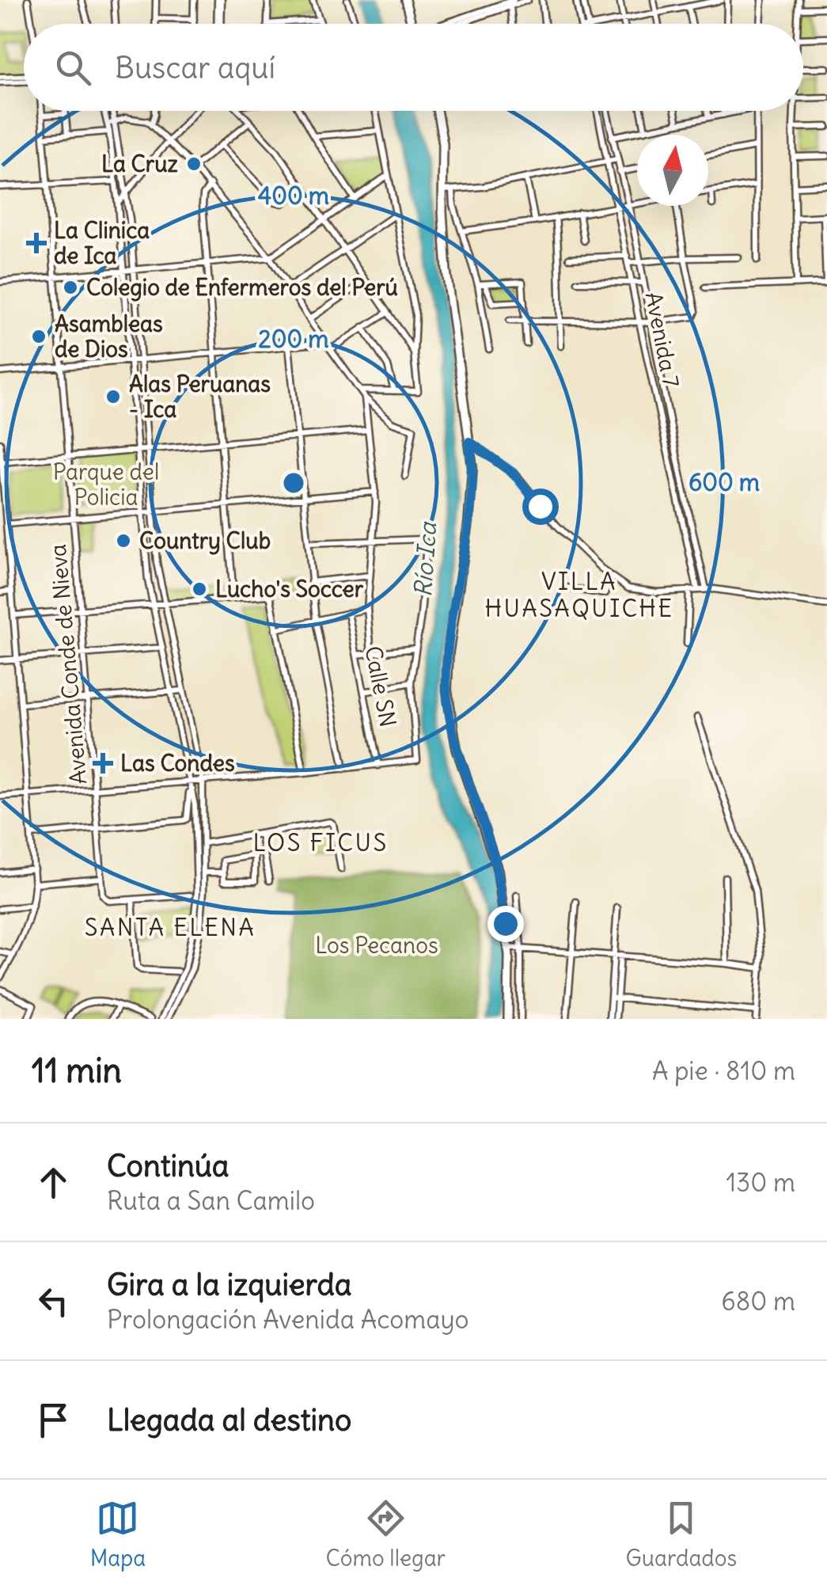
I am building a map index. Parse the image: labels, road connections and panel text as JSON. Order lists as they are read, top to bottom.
{
  "streets": {
    "street": ["Avenida 7", "Avenida Conde de Nieva", "Calle SN"]
  },
  "districts": ["VILLA HUASAQUICHE", "LOS FICUS", "SANTA ELENA"],
  "water": ["Río Ica"],
  "parks": ["Parque del Policia", "Los Pecanos"],
  "places": {
    "other": [
      "La Cruz",
      "Colegio de Enfermeros del Perú",
      "Asambleas de Dios",
      "Alas Peruanas - Ica",
      "Country Club",
      "Lucho's Soccer"
    ],
    "health": ["La Clinica de Ica", "Las Condes"]
  },
  "north": "top",
  "page": {
    "search": "Buscar aquí",
    "heading": ["11 min", "A pie · 810 m"],
    "list": [
      ["Continúa", "Ruta a San Camilo", "130 m"],
      ["Gira a la izquierda", "Prolongación Avenida Acomayo", "680 m"],
      "Llegada al destino"
    ],
    "nav": ["Mapa", "Cómo llegar", "Guardados"]
  },
  "rings": ["400 m", "200 m", "600 m"]
}
